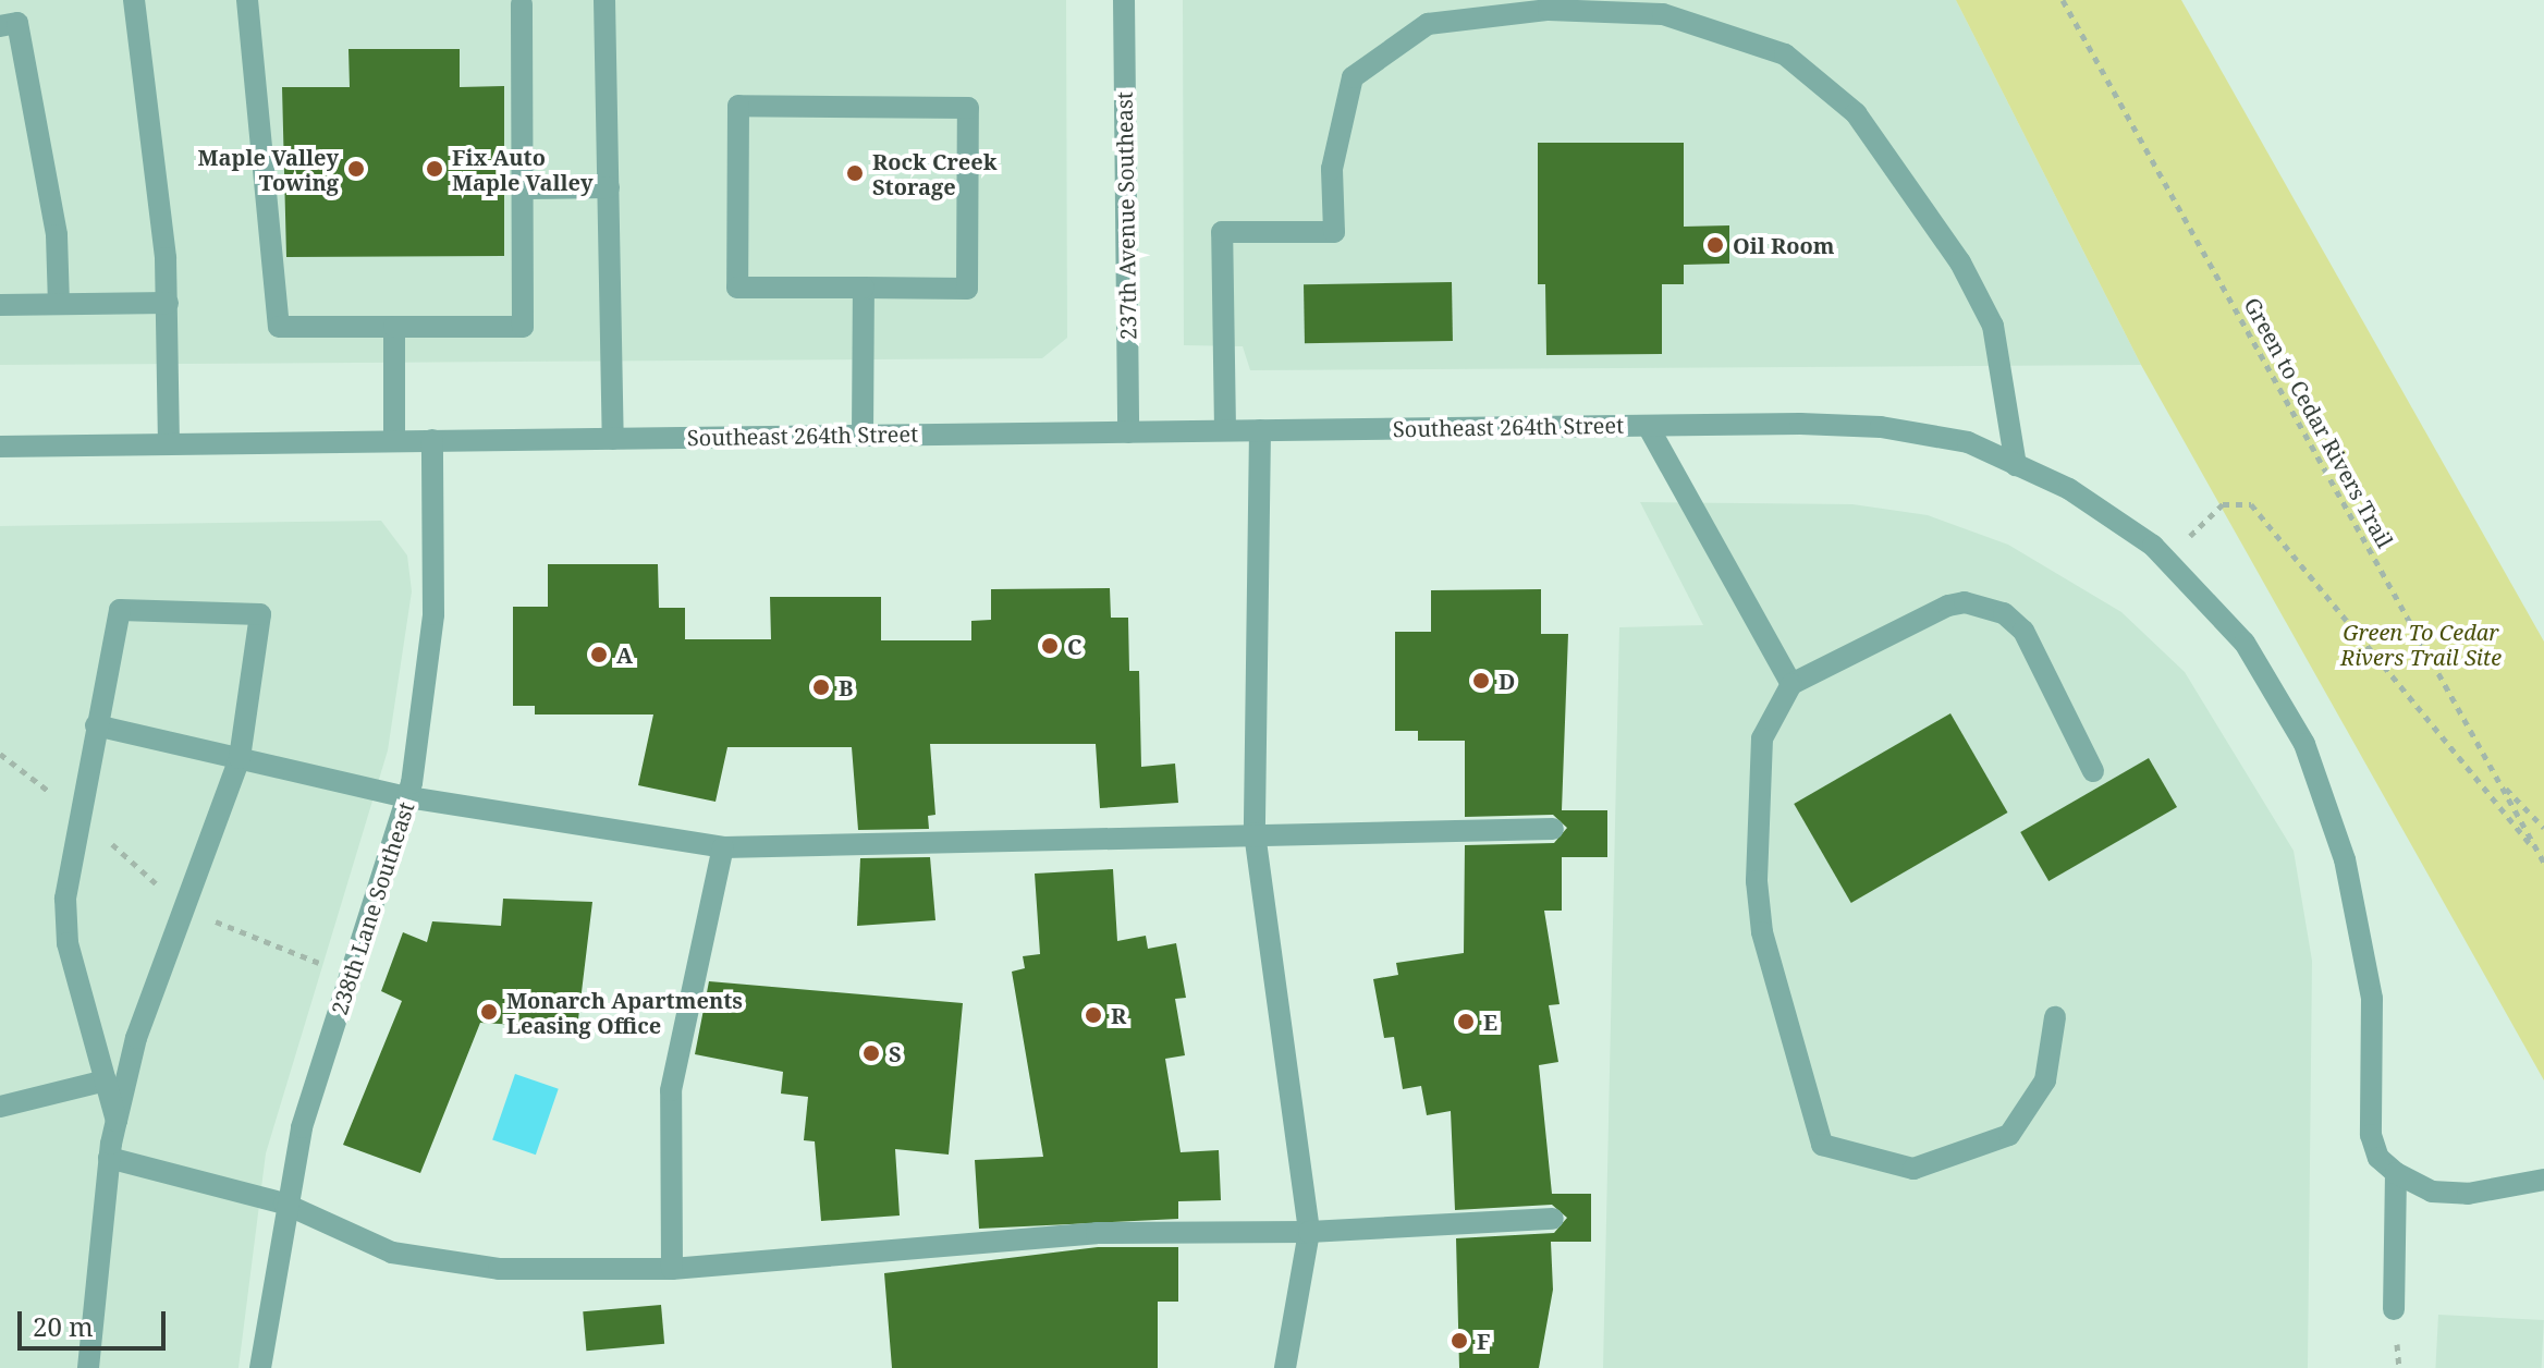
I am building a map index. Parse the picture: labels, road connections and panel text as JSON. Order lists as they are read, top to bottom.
{
  "streets": {
    "street": ["237th Avenue Southeast", "Southeast 264th Street", "238th Lane Southeast"],
    "path": ["Green to Cedar Rivers Trail"]
  },
  "crossings": [
    ["237th Avenue Southeast", "Southeast 264th Street"],
    ["Southeast 264th Street", "238th Lane Southeast"]
  ],
  "parks": ["Green To Cedar Rivers Trail Site"],
  "places": [
    "Maple Valley Towing",
    "Fix Auto Maple Valley",
    "Rock Creek Storage",
    "Oil Room",
    "C",
    "A",
    "D",
    "B",
    "Monarch Apartments Leasing Office",
    "R",
    "E",
    "S",
    "F"
  ],
  "scale_bar": "20 m"
}
